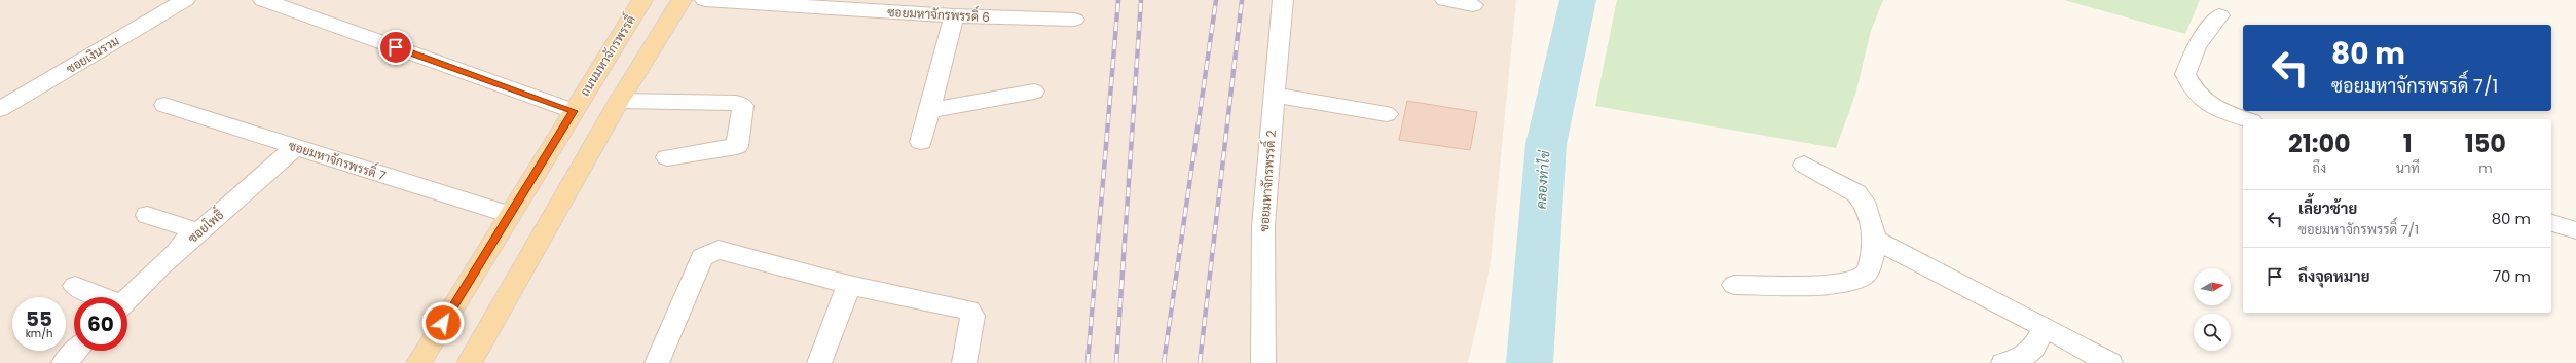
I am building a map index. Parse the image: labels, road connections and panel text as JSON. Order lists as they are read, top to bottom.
{
  "streets": {
    "main road": ["ถนนมหาจักรพรรดิ์"],
    "street": [
      "ซอยมหาจักรพรรดิ์ 6",
      "ซอยเงินรวม",
      "ซอยมหาจักรพรรดิ์ 7",
      "ซอยมหาจักรพรรดิ์ 2",
      "ซอยโพธิ์"
    ]
  },
  "crossings": [
    ["ถนนมหาจักรพรรดิ์", "ซอยมหาจักรพรรดิ์ 7"],
    ["ซอยมหาจักรพรรดิ์ 7", "ซอยโพธิ์"]
  ],
  "water": ["คลองท่าไข่"],
  "north": "right",
  "page": {
    "turn": ["80 m", "ซอยมหาจักรพรรดิ์ 7/1"],
    "eta": [
      "21:00",
      "ถึง",
      "1",
      "นาที",
      "150",
      "m"
    ],
    "list": [
      {
        "name": "เลี้ยวซ้าย",
        "note": "ซอยมหาจักรพรรดิ์ 7/1",
        "value": "80 m"
      },
      {
        "name": "ถึงจุดหมาย",
        "value": "70 m"
      }
    ],
    "speed": "55 km/h",
    "limit": "60"
  }
}
